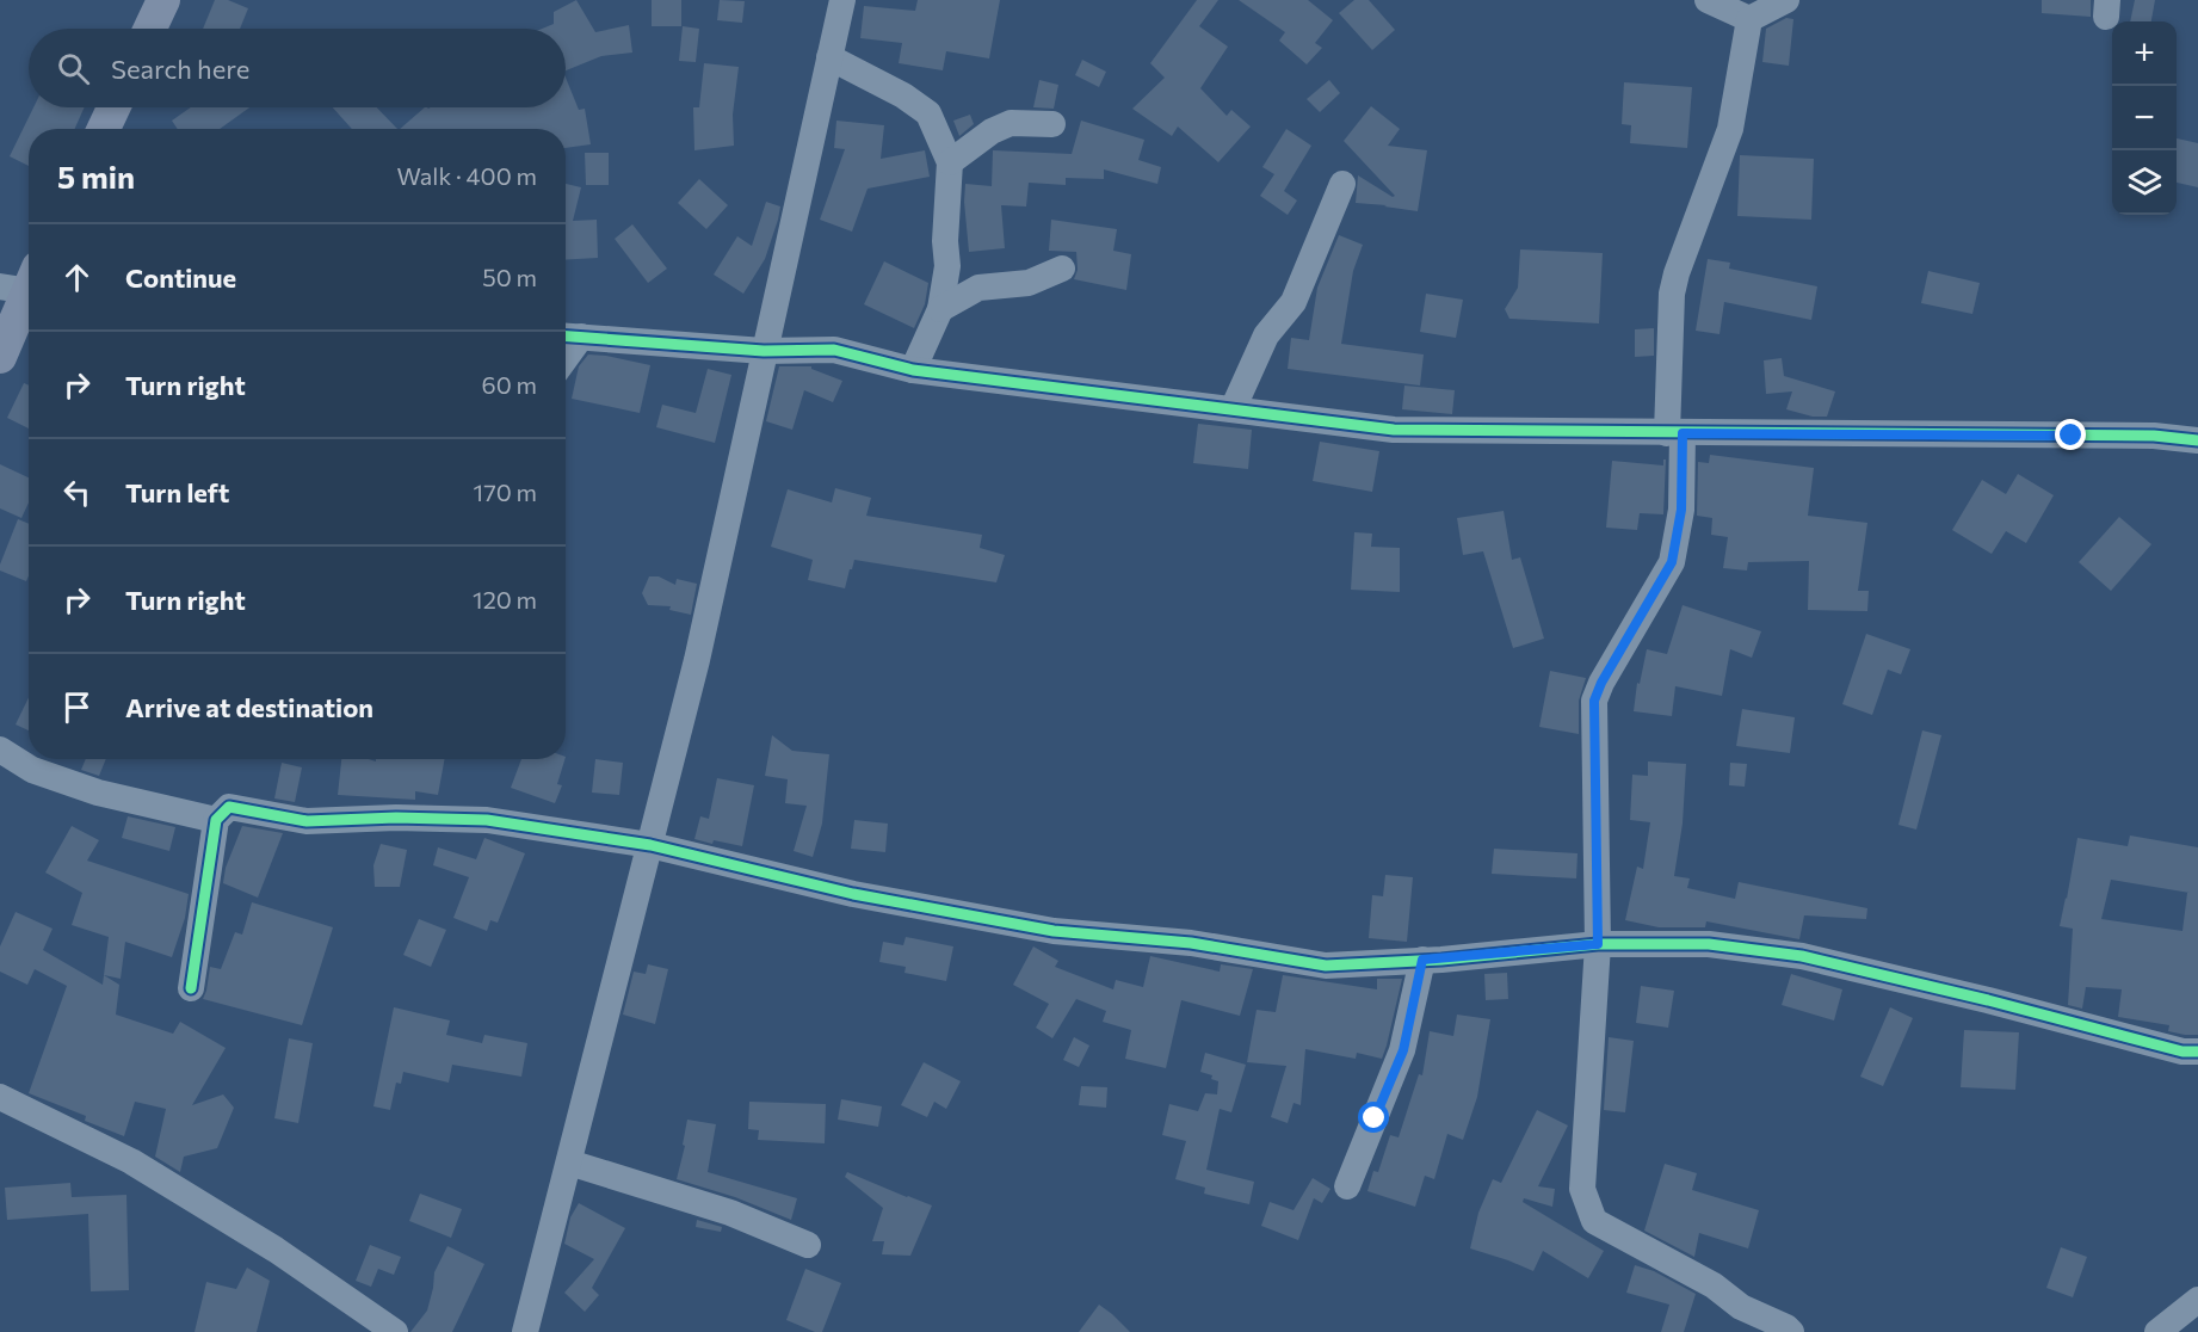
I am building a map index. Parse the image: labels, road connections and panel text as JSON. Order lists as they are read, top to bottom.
{
  "page": {
    "map_buttons": ["+", "−"],
    "search": "Search here",
    "heading": ["5 min", "Walk · 400 m"],
    "list": [
      ["Continue", "50 m"],
      ["Turn right", "60 m"],
      ["Turn left", "170 m"],
      ["Turn right", "120 m"],
      "Arrive at destination"
    ]
  }
}
